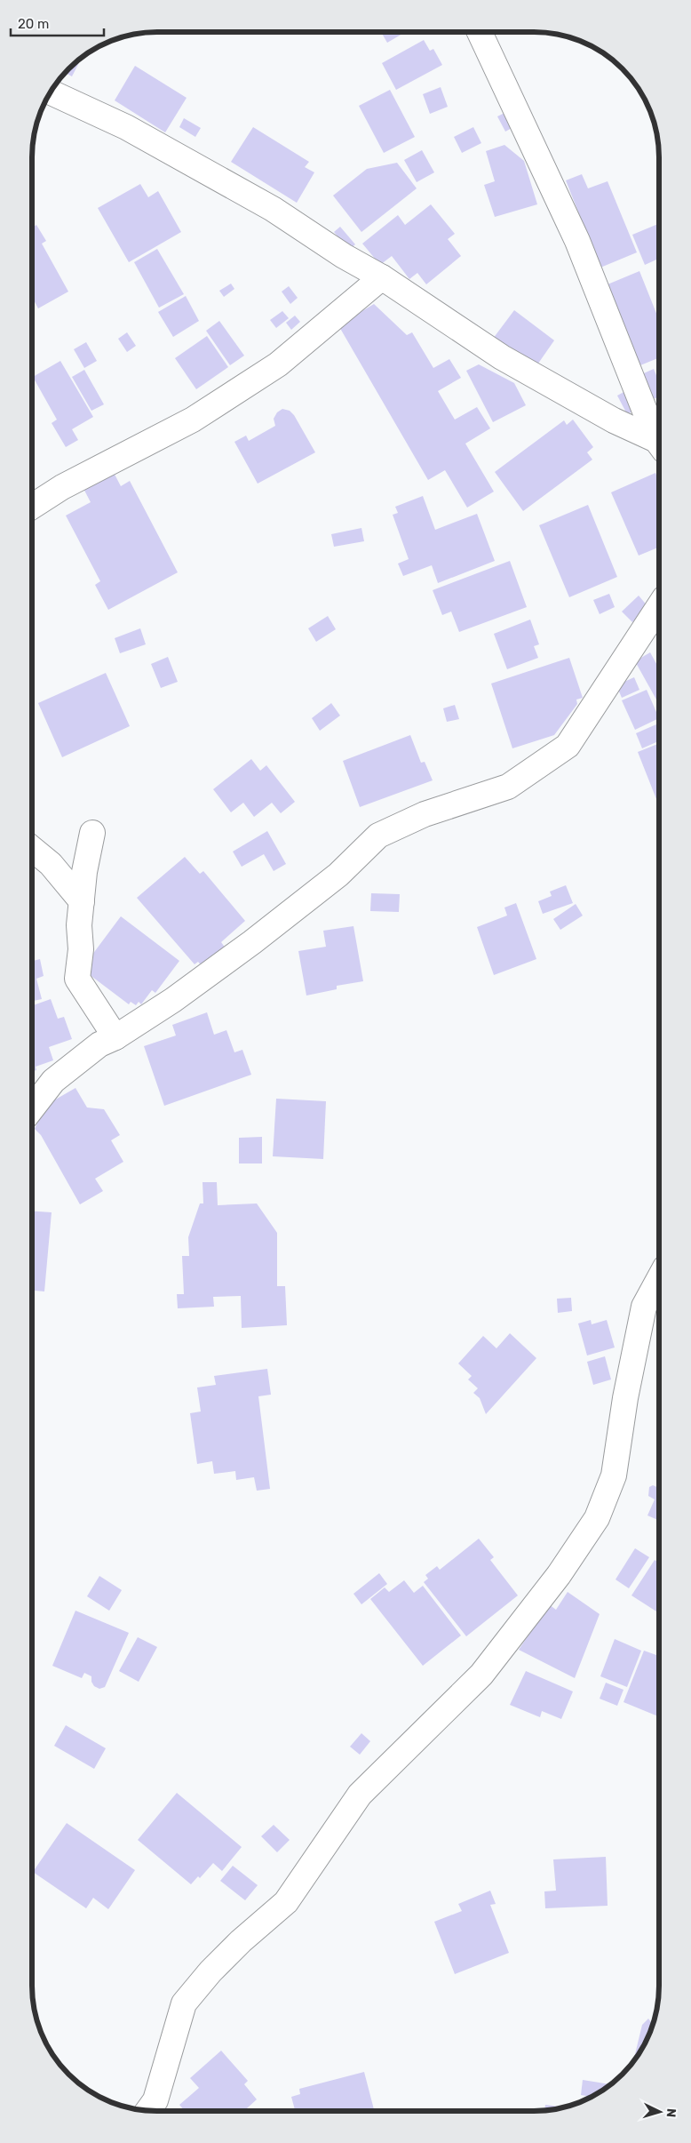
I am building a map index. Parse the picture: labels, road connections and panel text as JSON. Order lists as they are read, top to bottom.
{
  "scale_bar": "20 m",
  "north": "right"
}
